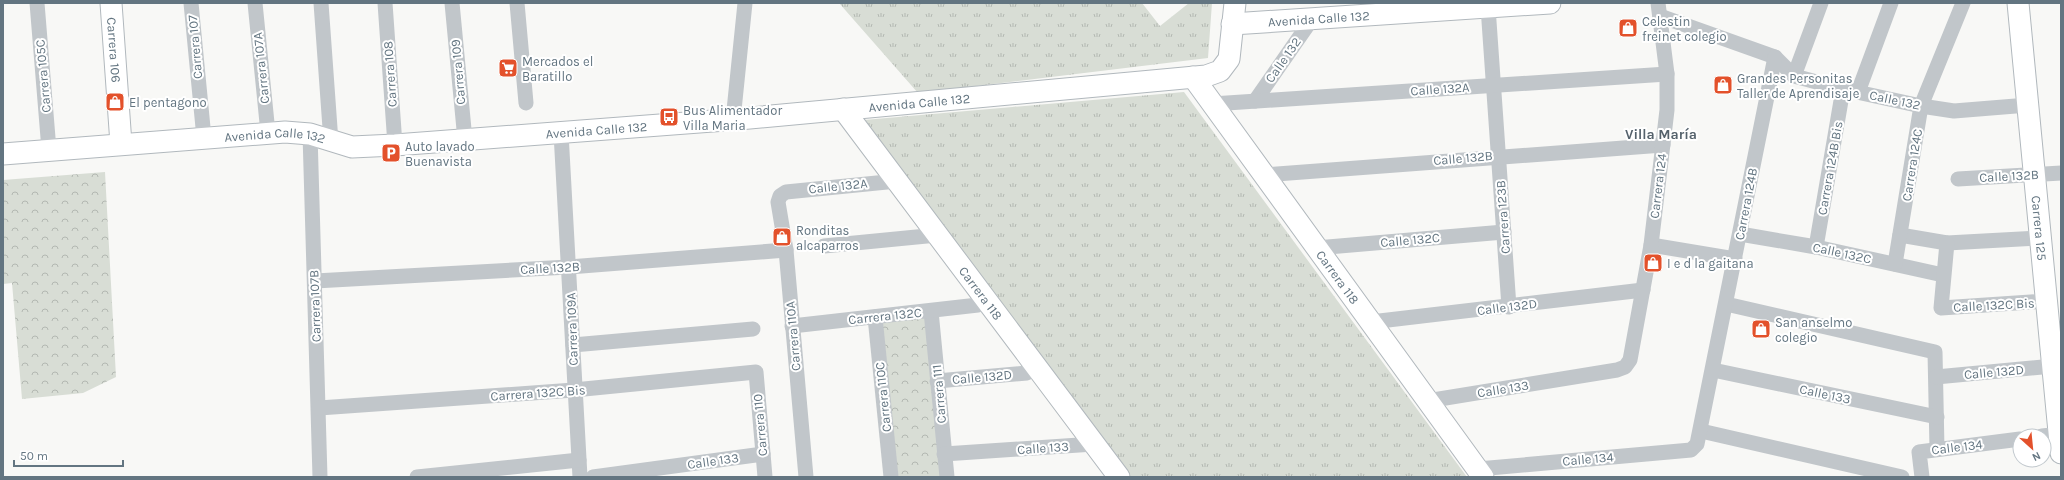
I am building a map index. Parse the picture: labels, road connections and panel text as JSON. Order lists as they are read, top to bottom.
{
  "streets": {
    "main road": [
      "Avenida Calle 132",
      "Carrera 106",
      "Carrera 125",
      "Carrera 118"
    ],
    "street": [
      "Carrera 107",
      "Calle 132",
      "Carrera 107A",
      "Carrera 109",
      "Carrera 108",
      "Carrera 105C",
      "Calle 132A",
      "Calle 132B",
      "Carrera 124C",
      "Carrera 124B Bis",
      "Carrera 124",
      "Carrera 124B",
      "Carrera 123B",
      "Calle 132C",
      "Calle 132C Bis",
      "Carrera 107B",
      "Calle 132D",
      "Carrera 132C",
      "Carrera 109A",
      "Carrera 110A",
      "Calle 133",
      "Carrera 132C Bis",
      "Carrera 111",
      "Carrera 110C",
      "Carrera 110",
      "Calle 134"
    ]
  },
  "crossings": [
    ["Avenida Calle 132", "Carrera 107"],
    ["Avenida Calle 132", "Carrera 106"],
    ["Avenida Calle 132", "Calle 132"],
    ["Avenida Calle 132", "Carrera 107A"],
    ["Avenida Calle 132", "Carrera 109"],
    ["Avenida Calle 132", "Carrera 108"],
    ["Avenida Calle 132", "Carrera 105C"],
    ["Avenida Calle 132", "Carrera 123B"],
    ["Avenida Calle 132", "Carrera 118"],
    ["Avenida Calle 132", "Carrera 107B"],
    ["Avenida Calle 132", "Carrera 109A"],
    ["Calle 132", "Calle 132A"],
    ["Calle 132", "Carrera 124C"],
    ["Calle 132", "Carrera 124B Bis"],
    ["Calle 132", "Carrera 125"],
    ["Calle 132A", "Carrera 124"],
    ["Calle 132A", "Carrera 123B"],
    ["Calle 132A", "Carrera 118"],
    ["Calle 132A", "Carrera 110A"],
    ["Calle 132B", "Carrera 124"],
    ["Calle 132B", "Carrera 123B"],
    ["Calle 132B", "Carrera 125"],
    ["Calle 132B", "Carrera 118"],
    ["Calle 132B", "Carrera 107B"],
    ["Calle 132B", "Carrera 109A"],
    ["Calle 132B", "Carrera 110A"],
    ["Carrera 124C", "Calle 132C"],
    ["Carrera 124B Bis", "Calle 132C"],
    ["Carrera 124", "Calle 132D"],
    ["Carrera 124", "Calle 133"],
    ["Carrera 124B", "Calle 132C"],
    ["Carrera 124B", "Calle 133"],
    ["Carrera 124B", "Calle 134"],
    ["Carrera 123B", "Calle 132C"],
    ["Carrera 123B", "Calle 132D"],
    ["Carrera 125", "Calle 132C Bis"],
    ["Carrera 125", "Calle 132D"],
    ["Calle 132C", "Carrera 118"],
    ["Calle 132C", "Calle 132C Bis"],
    ["Carrera 118", "Calle 132D"],
    ["Carrera 118", "Calle 133"],
    ["Carrera 118", "Calle 134"],
    ["Carrera 107B", "Carrera 132C Bis"],
    ["Calle 132D", "Carrera 111"],
    ["Carrera 132C", "Carrera 110A"],
    ["Carrera 132C", "Carrera 111"],
    ["Carrera 132C", "Carrera 110C"],
    ["Carrera 109A", "Carrera 132C Bis"],
    ["Calle 133", "Carrera 111"],
    ["Calle 133", "Carrera 110"],
    ["Carrera 132C Bis", "Carrera 110"]
  ],
  "districts": ["Villa María"],
  "places": {
    "shop": [
      "Celestin freinet colegio",
      "Grandes Personitas Taller de Aprendisaje",
      "El pentagono",
      "Ronditas alcaparros",
      "I e d la gaitana",
      "San anselmo colegio"
    ],
    "supermarket": ["Mercados el Baratillo"],
    "bus stop": ["Bus Alimentador Villa Maria"],
    "parking": ["Auto lavado Buenavista"]
  },
  "scale_bar": "50 m",
  "north": "bottom right"
}
